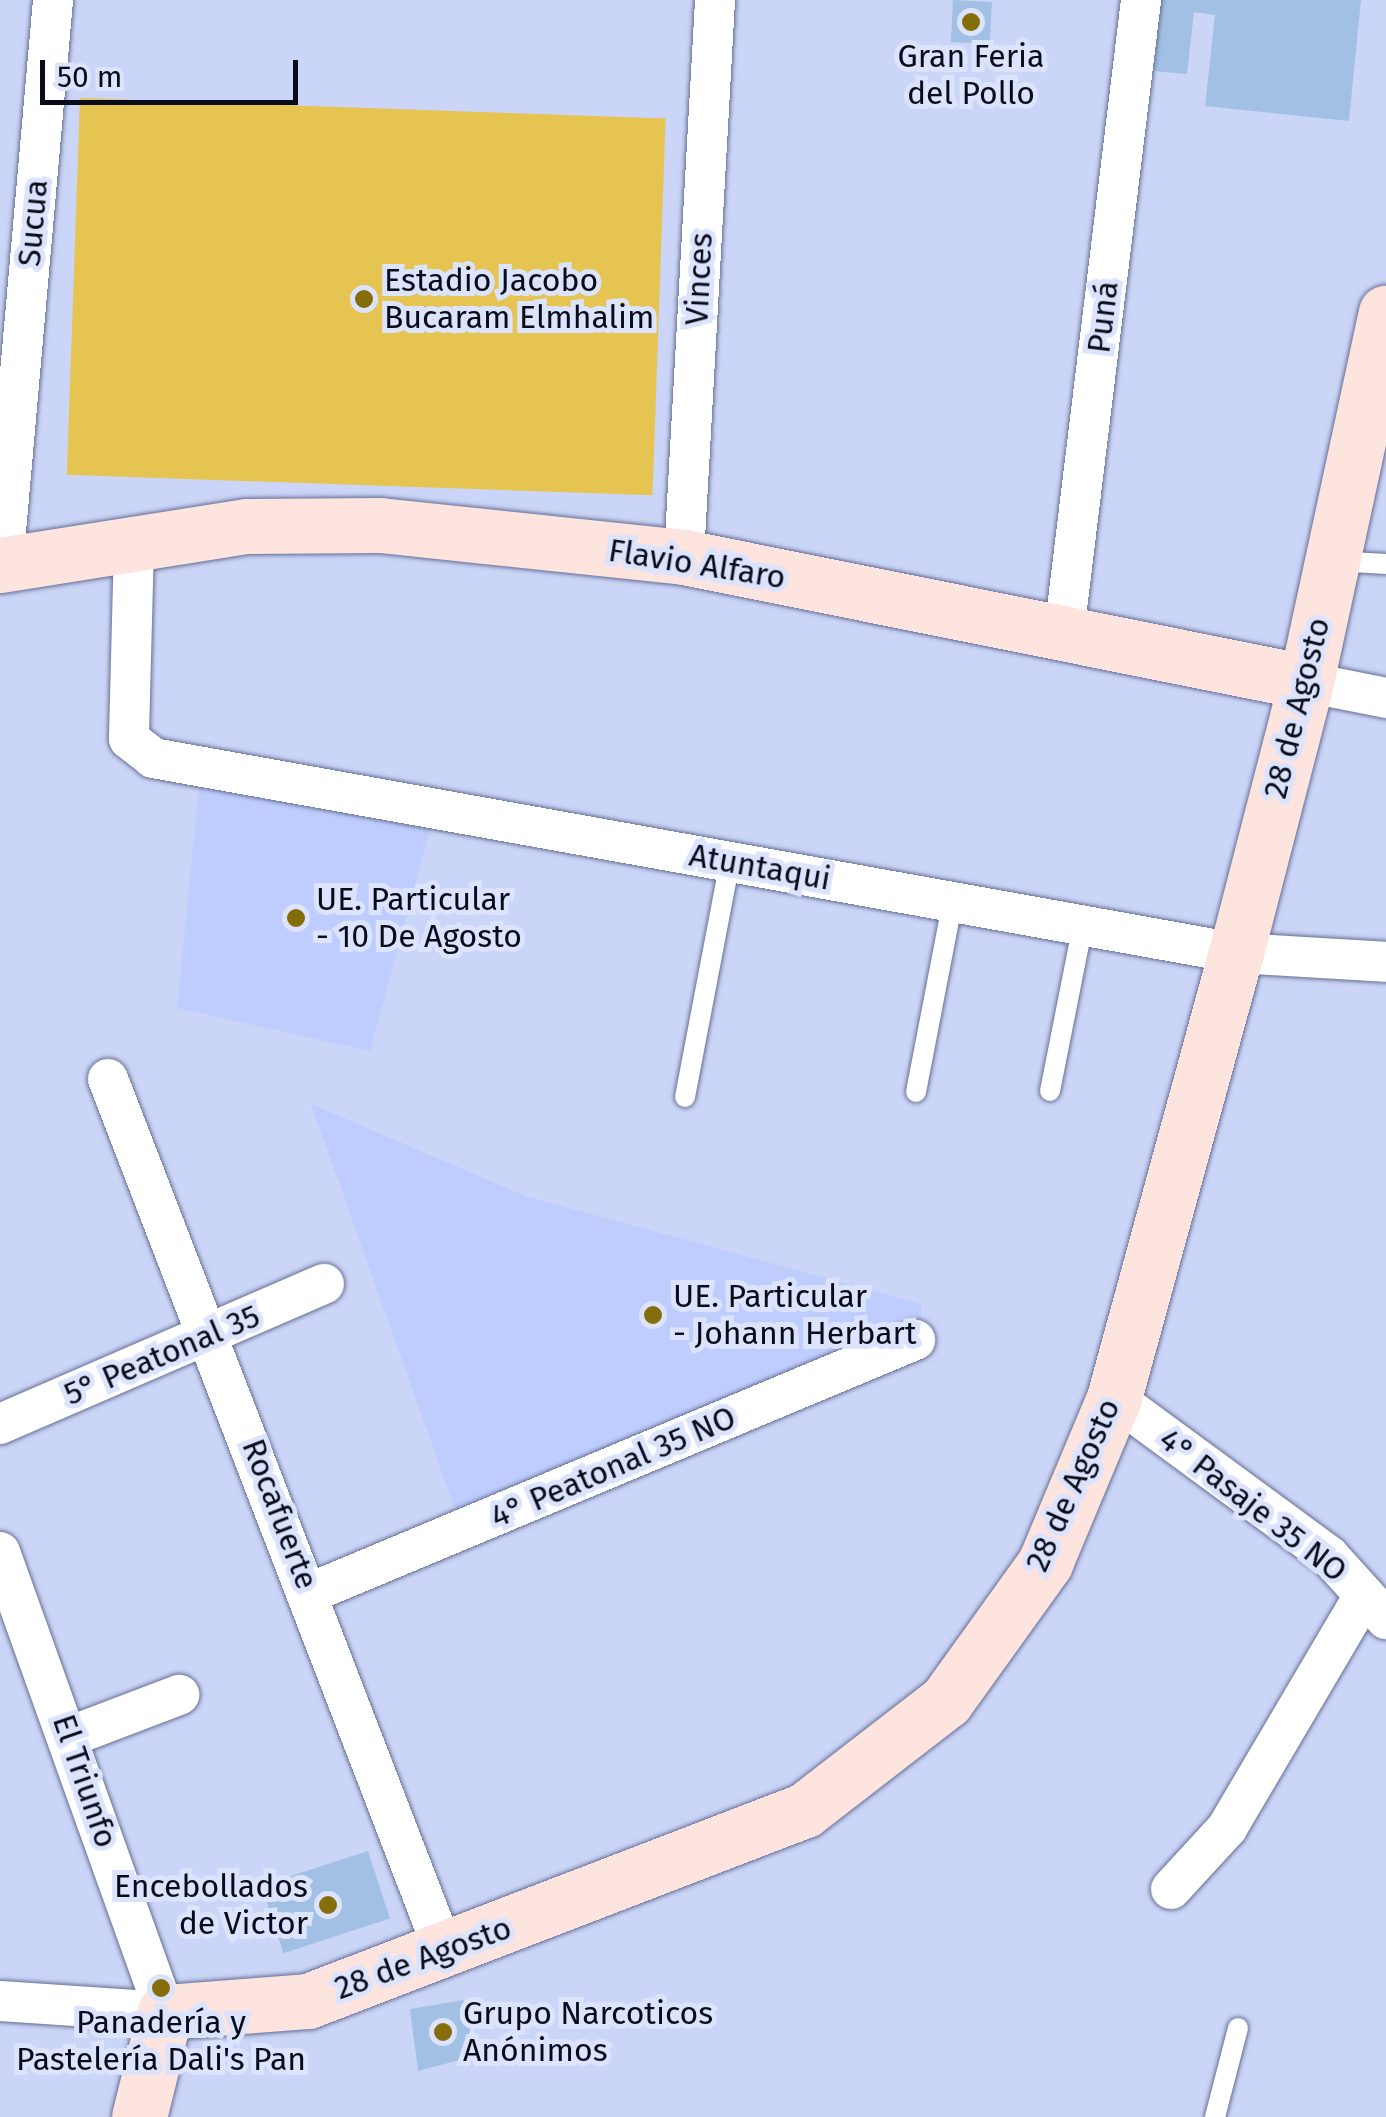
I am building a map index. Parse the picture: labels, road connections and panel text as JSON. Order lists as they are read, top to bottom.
{
  "streets": {
    "street": [
      "Sucua",
      "Vinces",
      "Puná",
      "Flavio Alfaro",
      "28 de Agosto",
      "Atuntaqui",
      "5° Peatonal 35",
      "4° Peatonal 35 NO",
      "4° Pasaje 35 NO",
      "Rocafuerte",
      "El Triunfo"
    ]
  },
  "crossings": [
    ["Sucua", "Flavio Alfaro"],
    ["Vinces", "Flavio Alfaro"],
    ["Puná", "Flavio Alfaro"],
    ["Flavio Alfaro", "28 de Agosto"],
    ["Flavio Alfaro", "Atuntaqui"],
    ["28 de Agosto", "Atuntaqui"],
    ["28 de Agosto", "4° Pasaje 35 NO"],
    ["28 de Agosto", "Rocafuerte"],
    ["28 de Agosto", "El Triunfo"],
    ["5° Peatonal 35", "Rocafuerte"],
    ["4° Peatonal 35 NO", "Rocafuerte"]
  ],
  "places": [
    "Gran Feria del Pollo",
    "Estadio Jacobo Bucaram Elmhalim",
    "UE. Particular - 10 De Agosto",
    "UE. Particular - Johann Herbart",
    "Encebollados de Victor",
    "Panadería y Pastelería Dali's Pan",
    "Grupo Narcoticos Anónimos"
  ],
  "scale_bar": "50 m"
}
